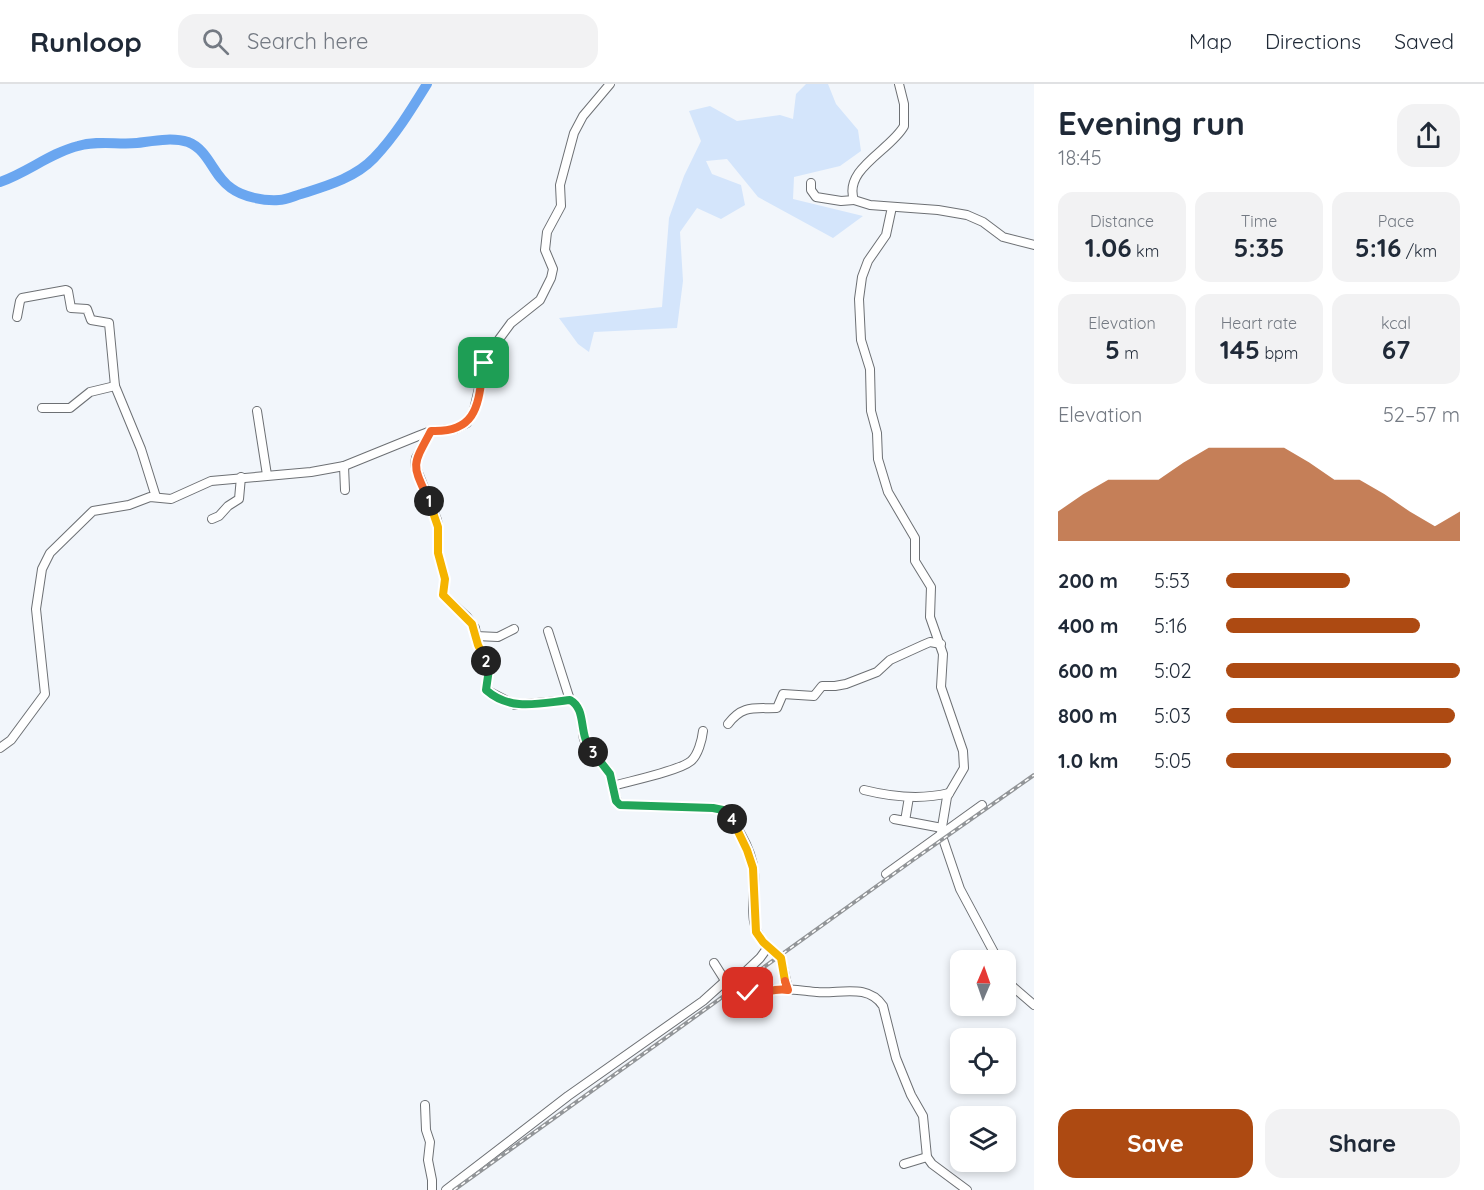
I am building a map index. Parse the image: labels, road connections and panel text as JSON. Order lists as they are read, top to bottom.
{
  "north": "top",
  "page": {
    "header": "Runloop",
    "search": "Search here",
    "nav": ["Map", "Directions", "Saved"],
    "heading": ["Evening run", "18:45"],
    "stats": [
      ["Distance", "1.06 km"],
      ["Time", "5:35"],
      ["Pace", "5:16 /km"],
      ["Elevation", "5 m"],
      ["Heart rate", "145 bpm"],
      ["kcal", "67"]
    ],
    "chart": ["Elevation", "52–57 m"],
    "pins": [
      "1",
      "2",
      "3",
      "4"
    ],
    "list": [
      {
        "name": "200 m",
        "note": "5:53"
      },
      {
        "name": "400 m",
        "note": "5:16"
      },
      {
        "name": "600 m",
        "note": "5:02"
      },
      {
        "name": "800 m",
        "note": "5:03"
      },
      {
        "name": "1.0 km",
        "note": "5:05"
      }
    ],
    "buttons": ["Save", "Share"]
  }
}
